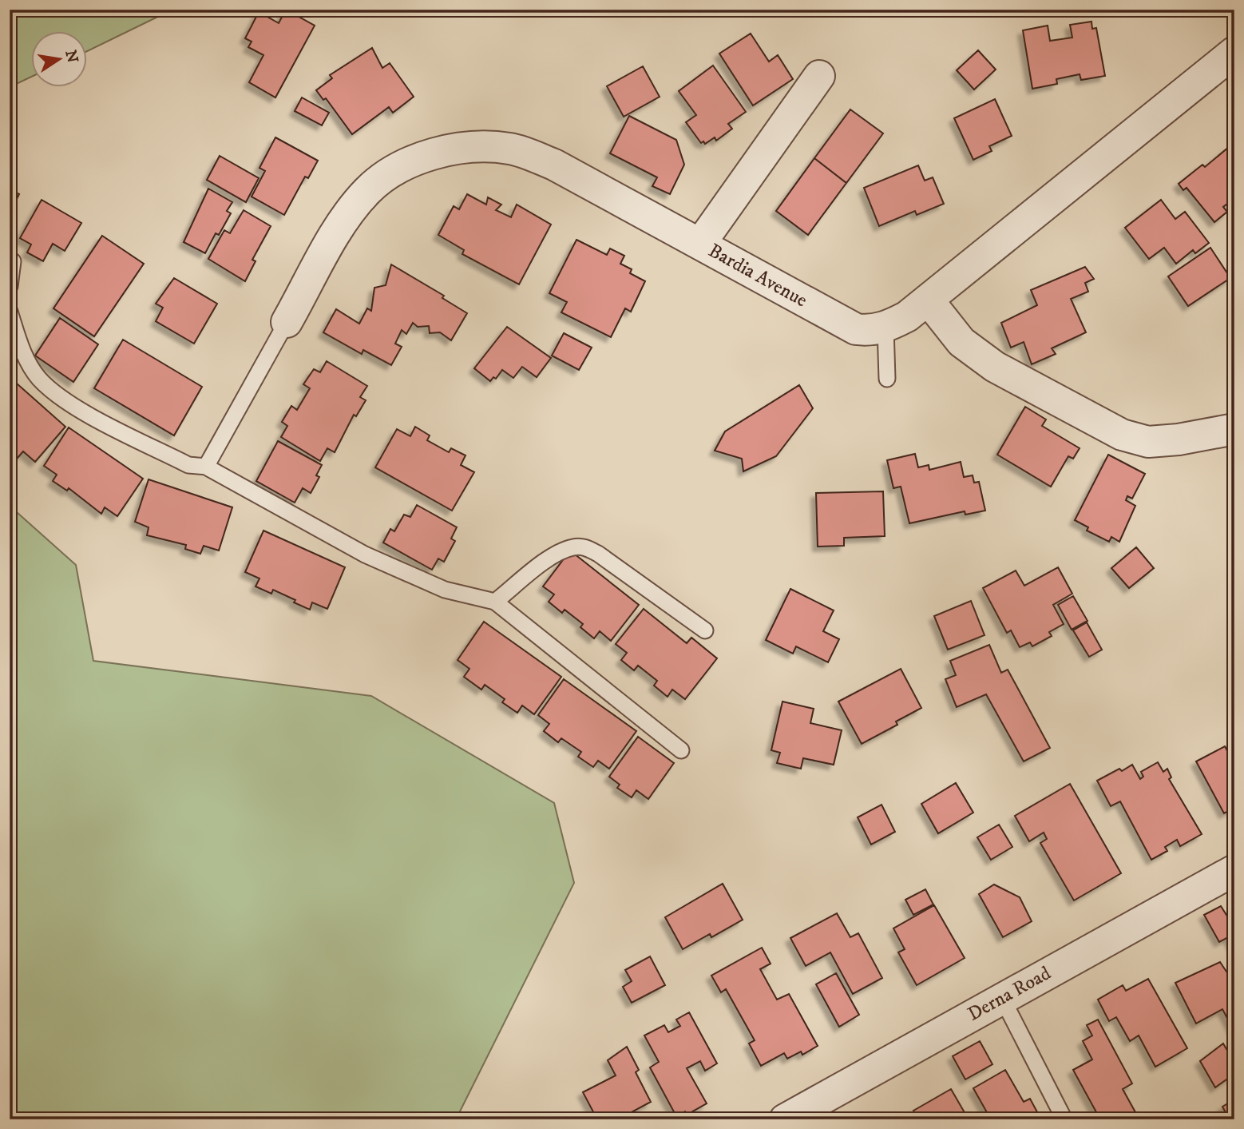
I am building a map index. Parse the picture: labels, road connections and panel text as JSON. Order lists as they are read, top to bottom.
{
  "streets": {
    "street": ["Bardia Avenue", "Derna Road"]
  },
  "north": "right"
}
